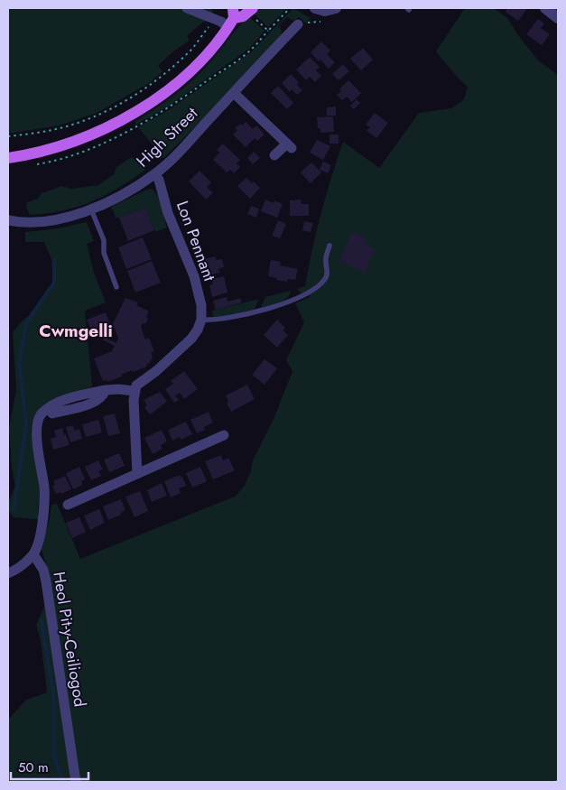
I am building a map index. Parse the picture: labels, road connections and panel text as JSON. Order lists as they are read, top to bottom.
{
  "streets": {
    "street": ["High Street", "Lon Pennant", "Heol Pit-y-Ceiliogod"]
  },
  "crossings": [
    ["High Street", "Lon Pennant"]
  ],
  "districts": ["Cwmgelli"],
  "scale_bar": "50 m"
}
